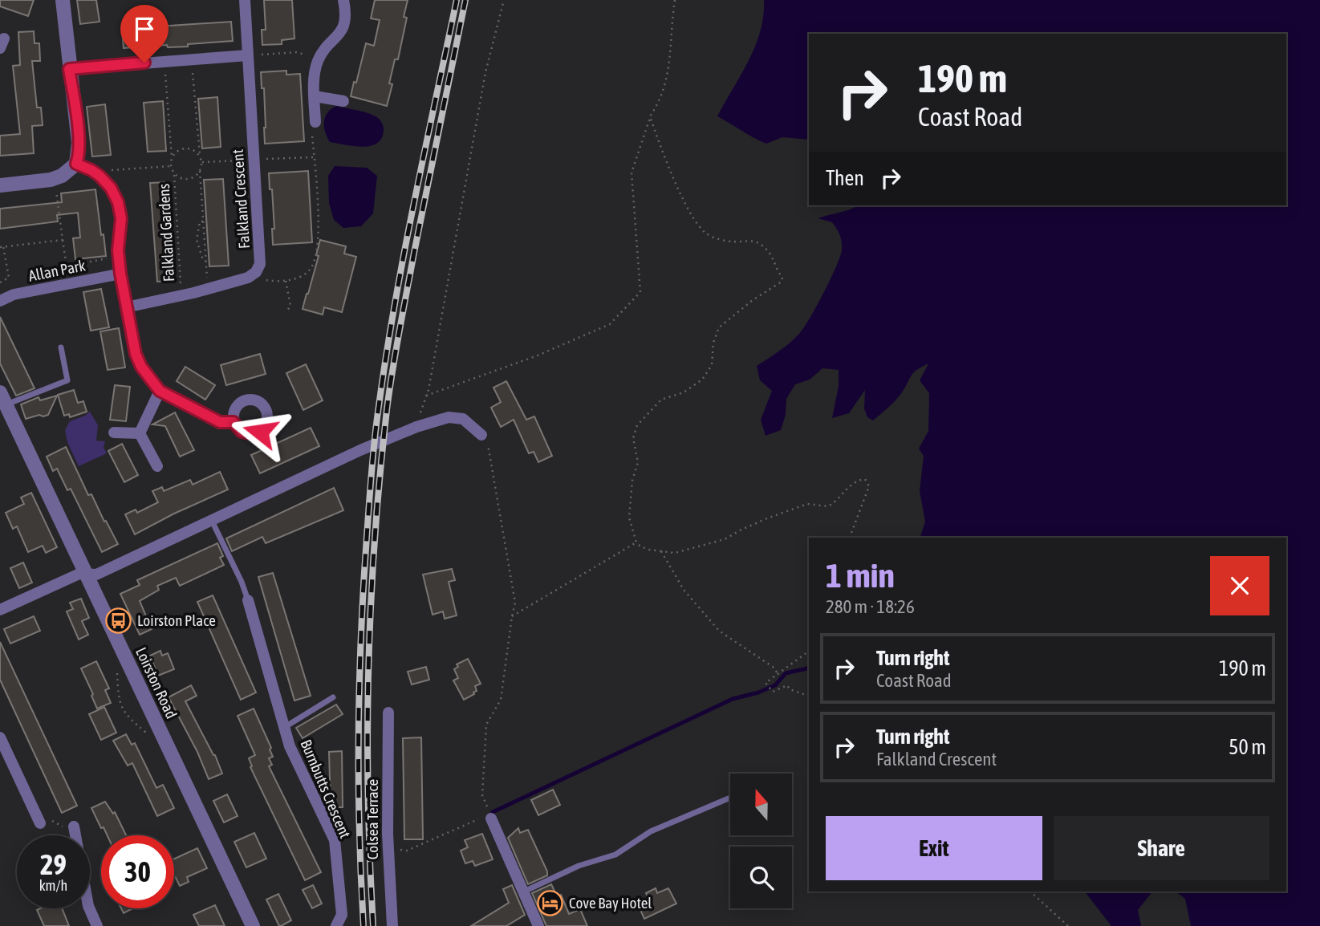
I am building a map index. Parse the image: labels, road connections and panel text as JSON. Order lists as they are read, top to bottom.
{
  "streets": {
    "street": [
      "Falkland Crescent",
      "Allan Park",
      "Loirston Road",
      "Burnbutts Crescent",
      "Colsea Terrace"
    ],
    "path": ["Falkland Gardens"]
  },
  "places": {
    "bus stop": ["Loirston Place"],
    "hotel": ["Cove Bay Hotel"]
  },
  "north": "top",
  "page": {
    "turn": ["190 m", "Coast Road"],
    "then": "Then",
    "heading": ["1 min", "280 m · 18:26"],
    "list": [
      {
        "name": "Turn right",
        "note": "Coast Road",
        "value": "190 m"
      },
      {
        "name": "Turn right",
        "note": "Falkland Crescent",
        "value": "50 m"
      }
    ],
    "buttons": ["Exit", "Share"],
    "speed": "29 km/h",
    "limit": "30"
  }
}
